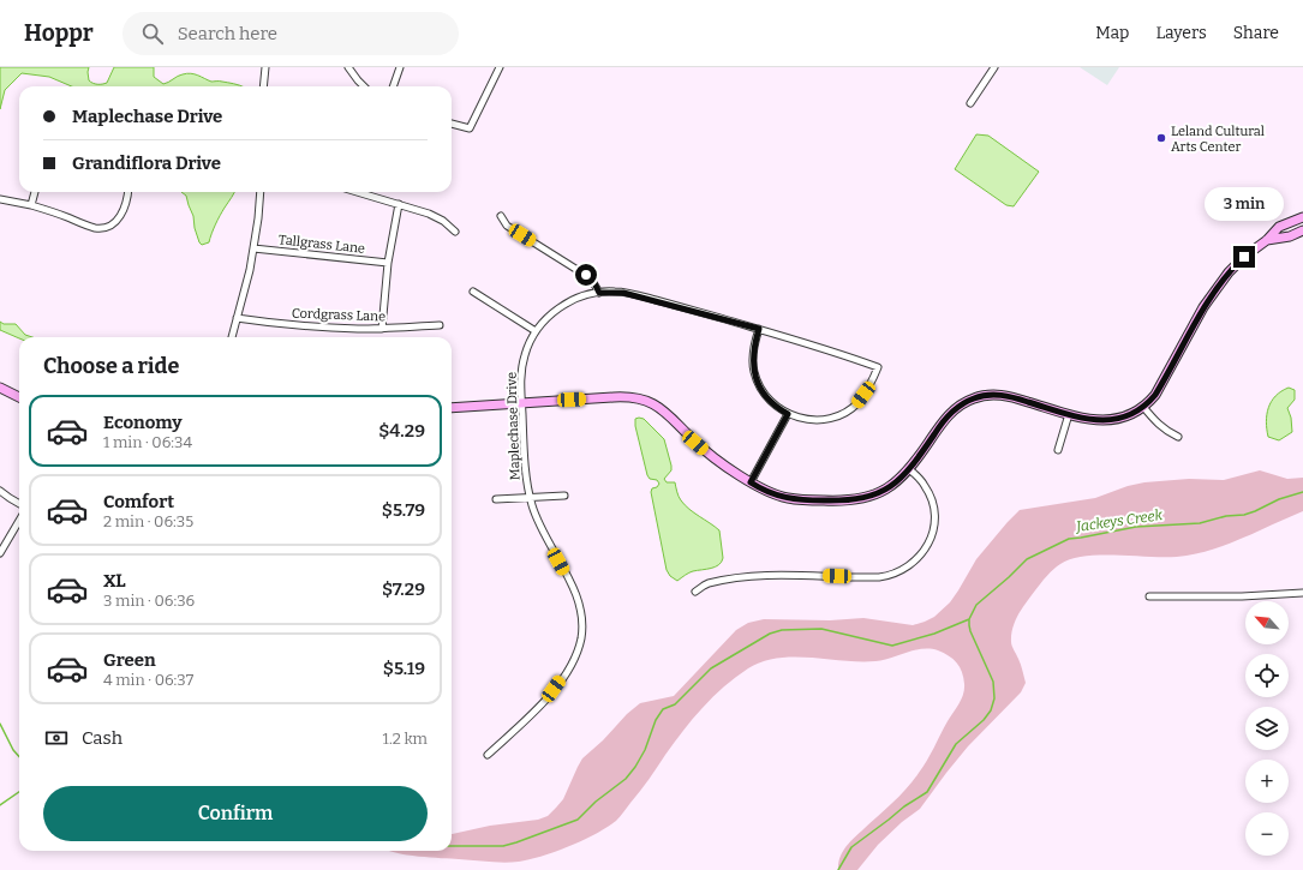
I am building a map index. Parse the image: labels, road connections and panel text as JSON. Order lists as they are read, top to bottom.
{
  "streets": {
    "street": ["Tallgrass Lane", "Cordgrass Lane", "Maplechase Drive"]
  },
  "water": ["Jackeys Creek"],
  "places": ["Leland Cultural Arts Center"],
  "north": "top left",
  "page": {
    "header": "Hoppr",
    "search": "Search here",
    "nav": ["Map", "Layers", "Share"],
    "banner": ["Maplechase Drive", "Grandiflora Drive"],
    "bubble": "3 min",
    "heading": "Choose a ride",
    "list": [
      {
        "name": "Economy",
        "note": "1 min · 06:34",
        "value": "$4.29"
      },
      {
        "name": "Comfort",
        "note": "2 min · 06:35",
        "value": "$5.79"
      },
      {
        "name": "XL",
        "note": "3 min · 06:36",
        "value": "$7.29"
      },
      {
        "name": "Green",
        "note": "4 min · 06:37",
        "value": "$5.19"
      }
    ],
    "map_buttons": ["+", "−"],
    "pay": ["Cash", "1.2 km"],
    "buttons": "Confirm"
  }
}
